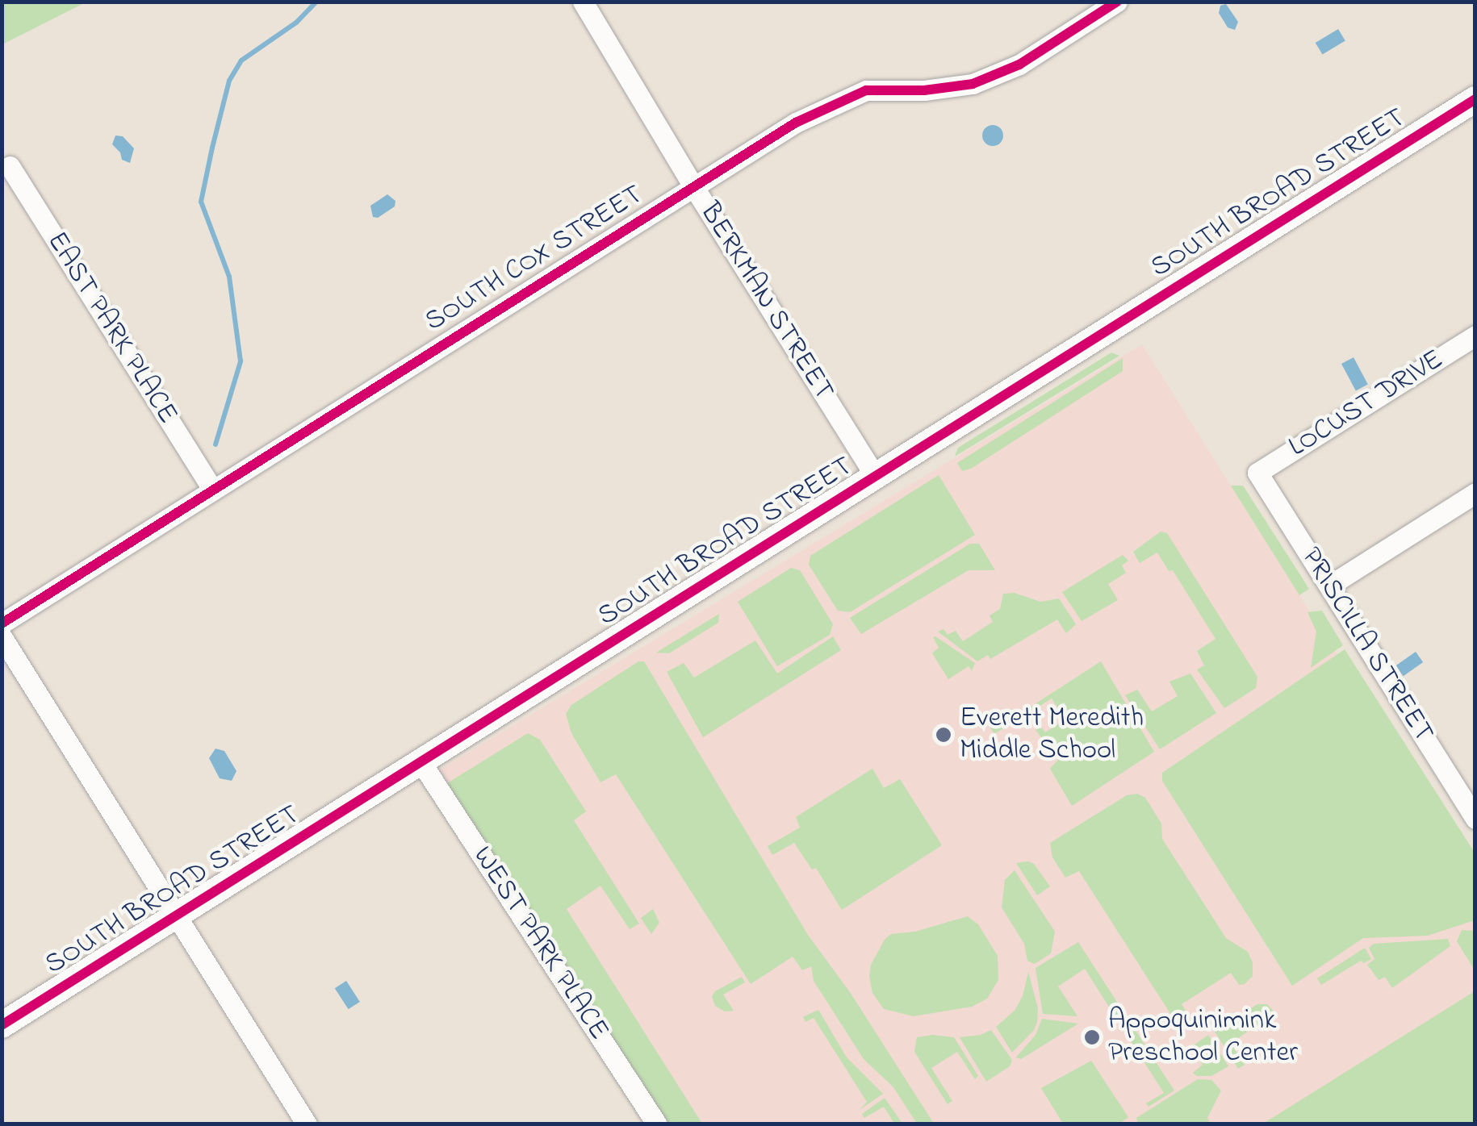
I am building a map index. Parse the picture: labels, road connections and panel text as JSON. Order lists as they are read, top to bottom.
{
  "streets": {
    "main road": ["SOUTH BROAD STREET"],
    "street": [
      "SOUTH COX STREET",
      "BERKMAN STREET",
      "EAST PARK PLACE",
      "LOCUST DRIVE",
      "PRISCILLA STREET",
      "WEST PARK PLACE"
    ]
  },
  "crossings": [
    ["SOUTH BROAD STREET", "BERKMAN STREET"],
    ["SOUTH BROAD STREET", "WEST PARK PLACE"],
    ["SOUTH COX STREET", "BERKMAN STREET"],
    ["SOUTH COX STREET", "EAST PARK PLACE"],
    ["LOCUST DRIVE", "PRISCILLA STREET"]
  ],
  "places": ["Everett Meredith Middle School", "Appoquinimink Preschool Center"]
}
